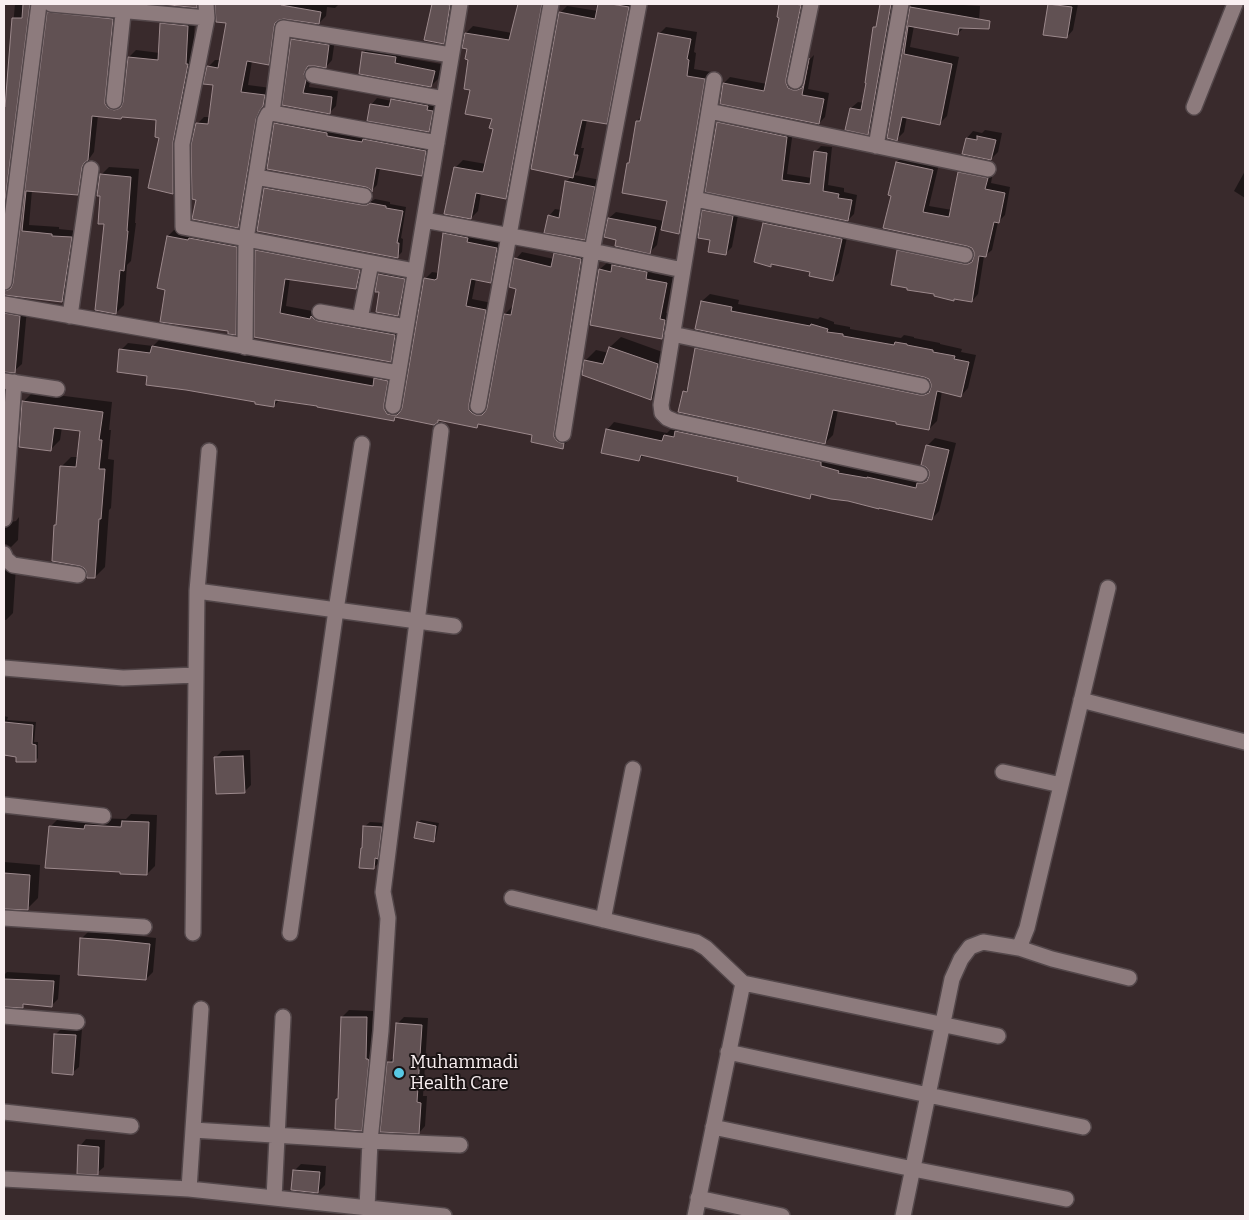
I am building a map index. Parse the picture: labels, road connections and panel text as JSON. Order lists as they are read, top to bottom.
{
  "places": ["Muhammadi Health Care"]
}
